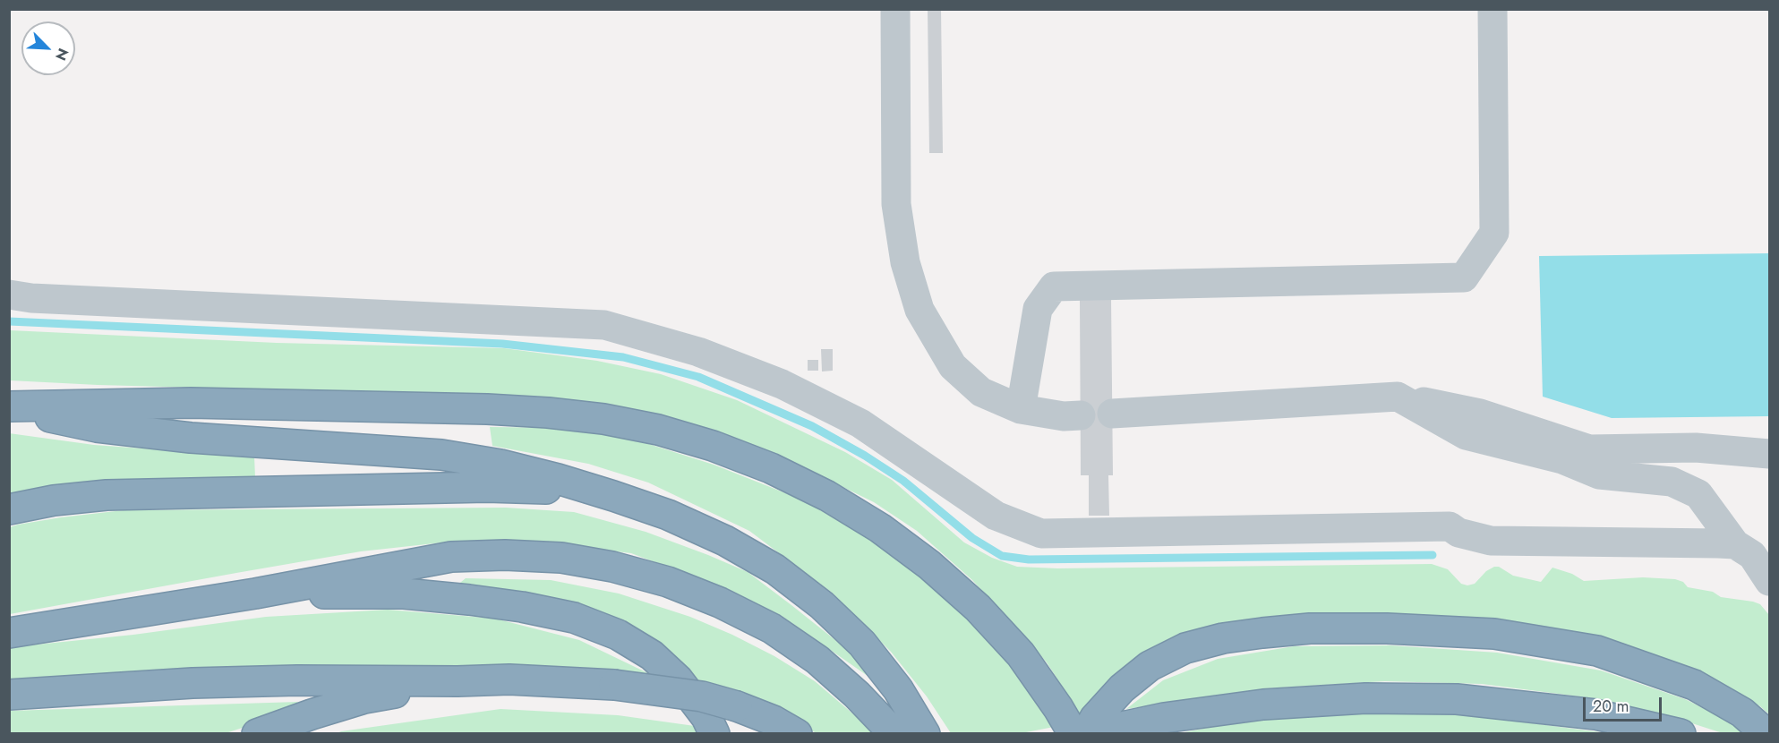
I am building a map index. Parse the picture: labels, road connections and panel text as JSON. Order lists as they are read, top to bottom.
{
  "scale_bar": "20 m",
  "north": "bottom right"
}
